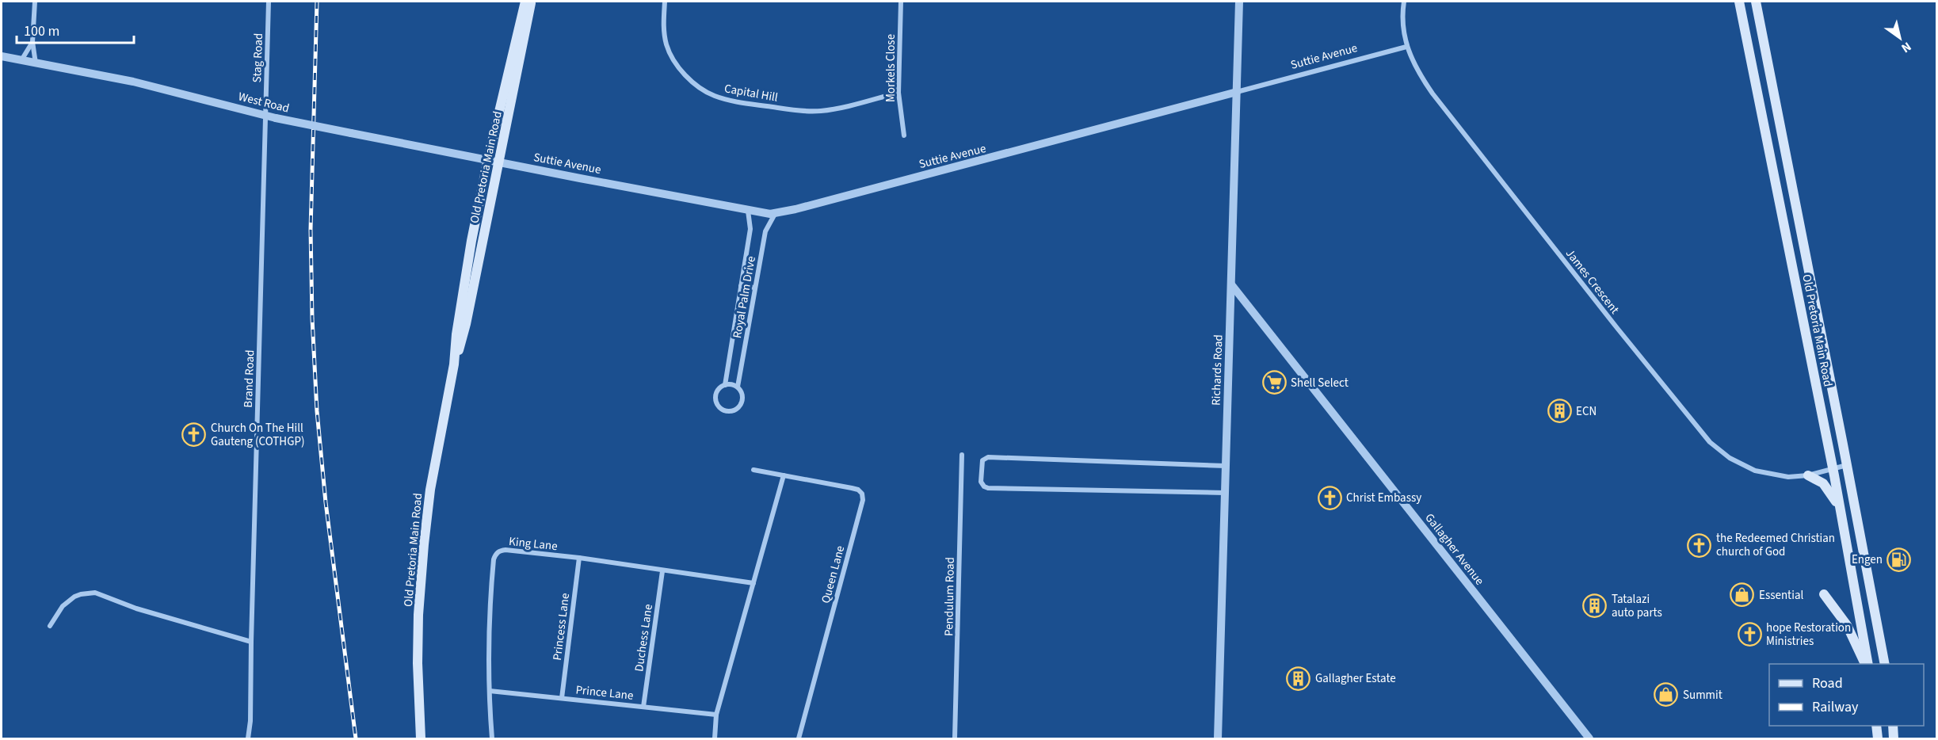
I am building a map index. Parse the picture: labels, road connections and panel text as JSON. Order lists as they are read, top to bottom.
{
  "streets": {
    "main road": ["Old Pretoria Main Road"],
    "street": [
      "Suttie Avenue",
      "Stag Road",
      "Morkels Close",
      "Capital Hill",
      "West Road",
      "James Crescent",
      "Royal Palm Drive",
      "Richards Road",
      "Brand Road",
      "King Lane",
      "Gallagher Avenue",
      "Queen Lane",
      "Pendulum Road",
      "Princess Lane",
      "Duchess Lane",
      "Prince Lane"
    ]
  },
  "crossings": [
    ["Suttie Avenue", "West Road"],
    ["Suttie Avenue", "Old Pretoria Main Road"],
    ["Suttie Avenue", "James Crescent"],
    ["Suttie Avenue", "Royal Palm Drive"],
    ["Suttie Avenue", "Richards Road"],
    ["Stag Road", "West Road"],
    ["Stag Road", "Brand Road"],
    ["Morkels Close", "Capital Hill"],
    ["West Road", "Old Pretoria Main Road"],
    ["West Road", "Brand Road"],
    ["Old Pretoria Main Road", "James Crescent"],
    ["Richards Road", "Gallagher Avenue"],
    ["King Lane", "Princess Lane"],
    ["King Lane", "Duchess Lane"],
    ["King Lane", "Prince Lane"],
    ["Princess Lane", "Prince Lane"],
    ["Duchess Lane", "Prince Lane"]
  ],
  "places": {
    "supermarket": ["Shell Select"],
    "building": ["ECN", "Tatalazi auto parts", "Gallagher Estate"],
    "church": [
      "Church On The Hill Gauteng (COTHGP)",
      "Christ Embassy",
      "the Redeemed Christian church of God",
      "hope Restoration Ministries"
    ],
    "fuel station": ["Engen"],
    "shop": ["Essential", "Summit"]
  },
  "legend": ["Road", "Railway"],
  "scale_bar": "100 m",
  "north": "bottom right"
}
